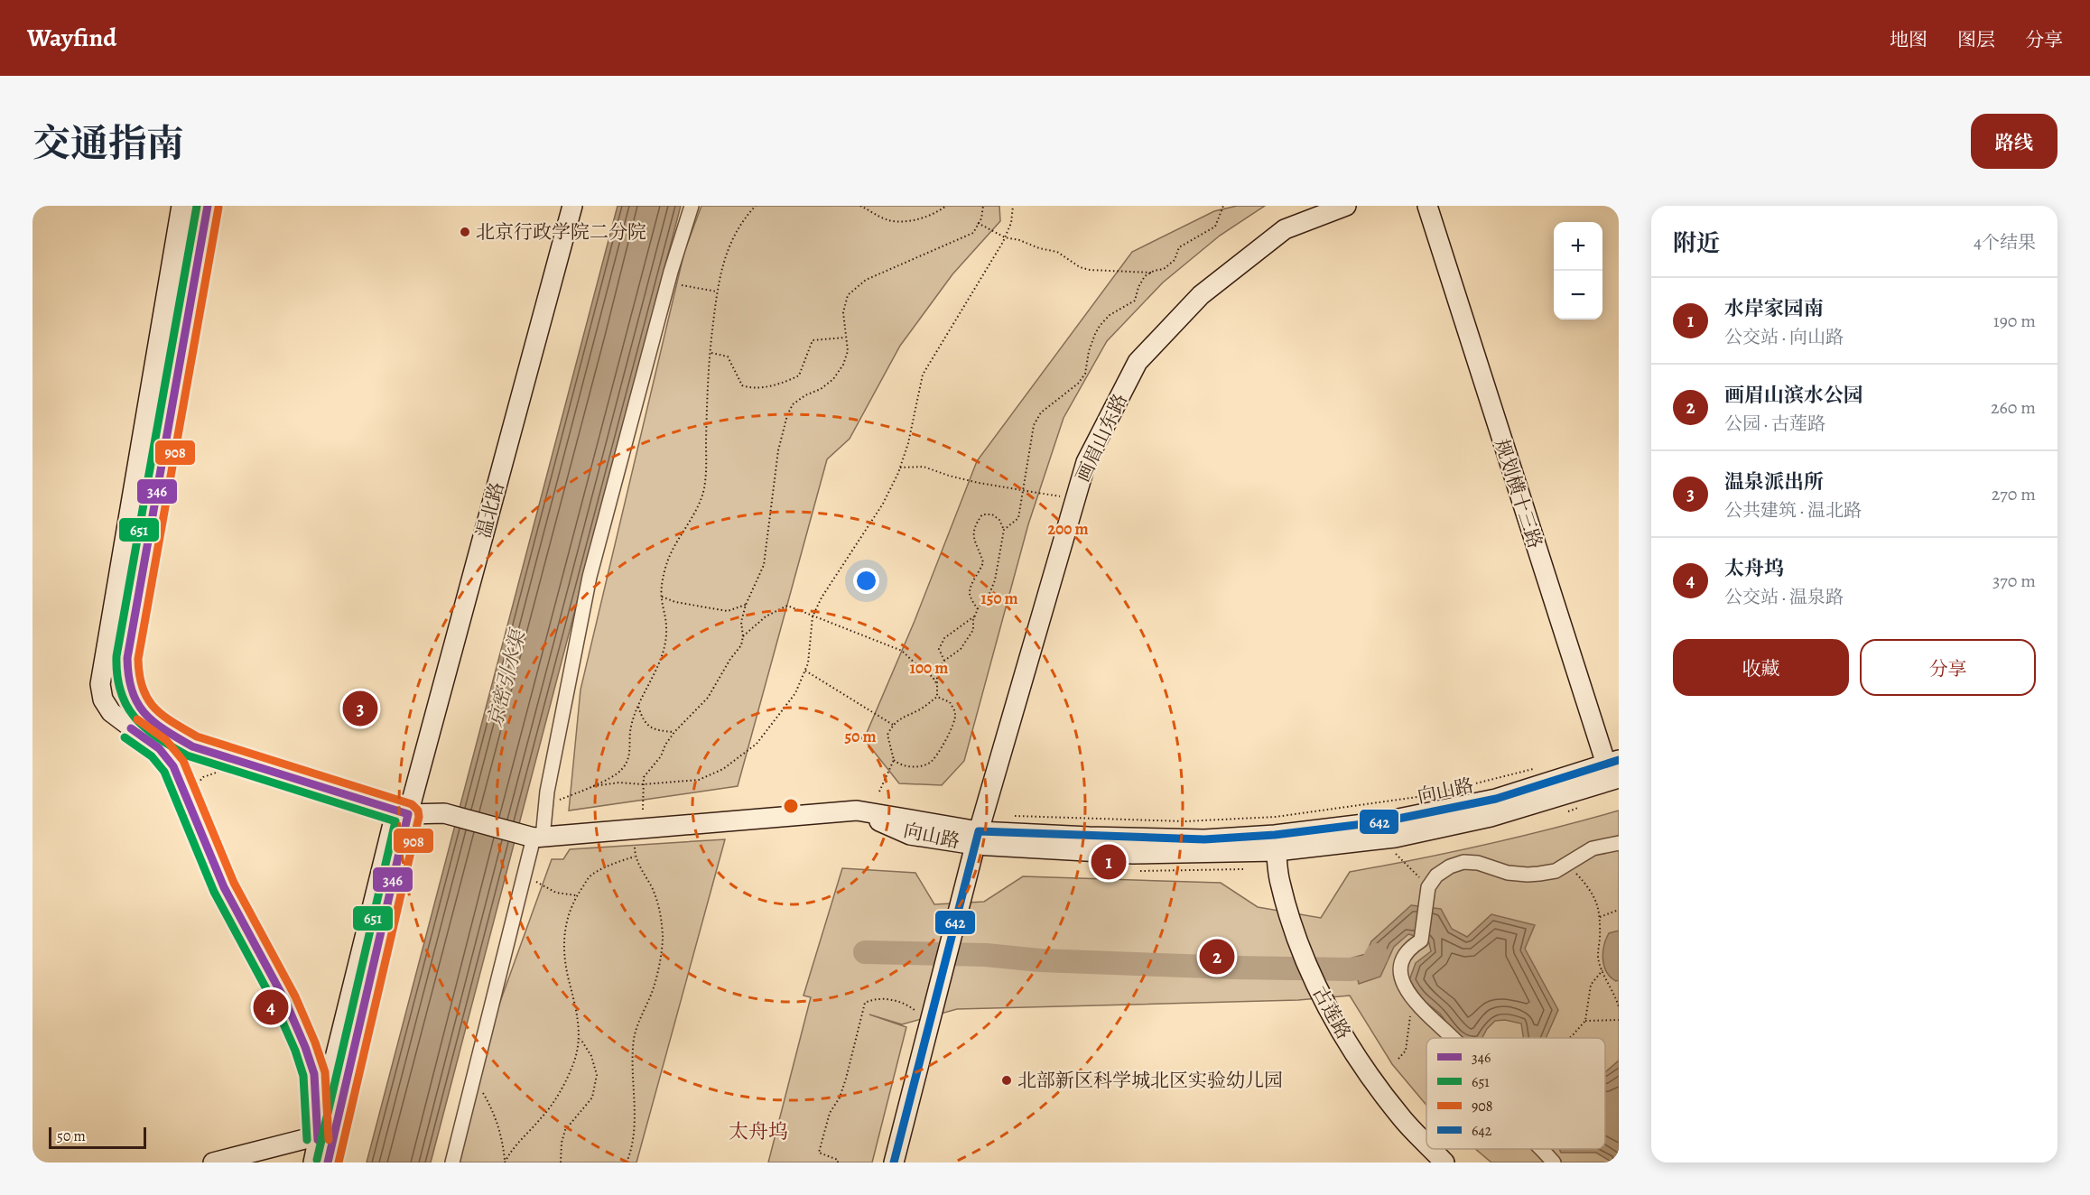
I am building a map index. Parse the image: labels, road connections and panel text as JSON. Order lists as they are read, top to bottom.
{
  "streets": {
    "main road": [
      "画眉山东路",
      "规划横十三路",
      "温北路",
      "向山路",
      "古莲路"
    ]
  },
  "crossings": [
    ["画眉山东路", "向山路"],
    ["规划横十三路", "向山路"],
    ["向山路", "古莲路"]
  ],
  "districts": ["太舟坞"],
  "water": ["京密引水渠"],
  "places": ["北京行政学院二分院", "北部新区科学城北区实验幼儿园"],
  "lines": [
    "transit line 346",
    "transit line 651",
    "transit line 908",
    "transit line 642"
  ],
  "legend": [
    "346",
    "651",
    "908",
    "642"
  ],
  "scale_bar": "50 m",
  "page": {
    "header": "Wayfind",
    "nav": ["地图", "图层", "分享"],
    "title": "交通指南",
    "buttons": [
      "路线",
      ["收藏", "分享"]
    ],
    "heading": ["附近", "4个结果"],
    "map_buttons": ["+", "−"],
    "list": [
      {
        "mark": "1",
        "name": "水岸家园南",
        "note": "公交站 · 向山路",
        "value": "190 m"
      },
      {
        "mark": "2",
        "name": "画眉山滨水公园",
        "note": "公园 · 古莲路",
        "value": "260 m"
      },
      {
        "mark": "3",
        "name": "温泉派出所",
        "note": "公共建筑 · 温北路",
        "value": "270 m"
      },
      {
        "mark": "4",
        "name": "太舟坞",
        "note": "公交站 · 温泉路",
        "value": "370 m"
      }
    ],
    "pins": [
      "3",
      "1",
      "2",
      "4"
    ],
    "scale": "50 m"
  },
  "rings": [
    "200 m",
    "150 m",
    "100 m",
    "50 m"
  ]
}
